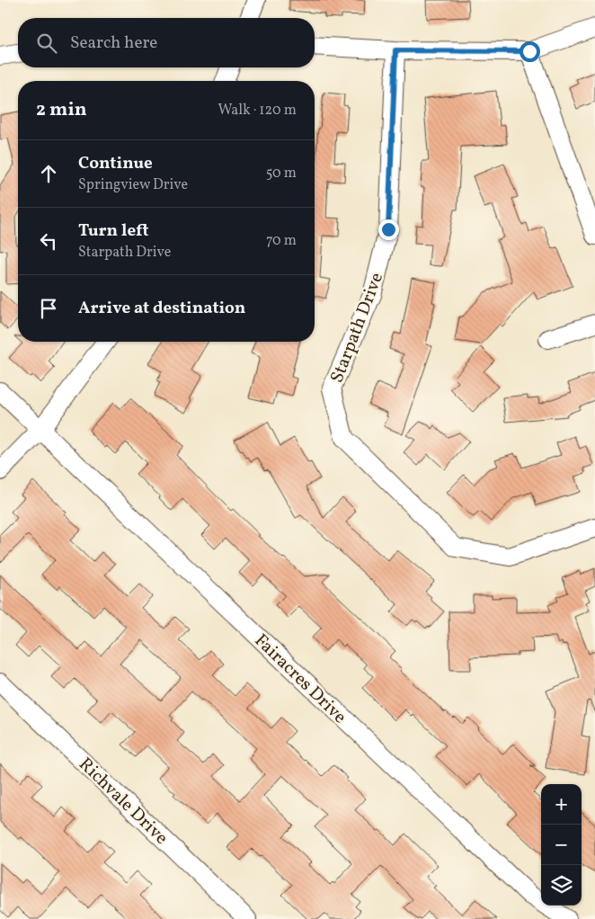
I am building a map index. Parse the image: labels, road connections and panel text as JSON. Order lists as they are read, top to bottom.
{
  "streets": {
    "street": ["Starpath Drive", "Fairacres Drive", "Richvale Drive"]
  },
  "page": {
    "search": "Search here",
    "heading": ["2 min", "Walk · 120 m"],
    "list": [
      ["Continue", "Springview Drive", "50 m"],
      ["Turn left", "Starpath Drive", "70 m"],
      "Arrive at destination"
    ],
    "map_buttons": ["+", "−"]
  }
}
